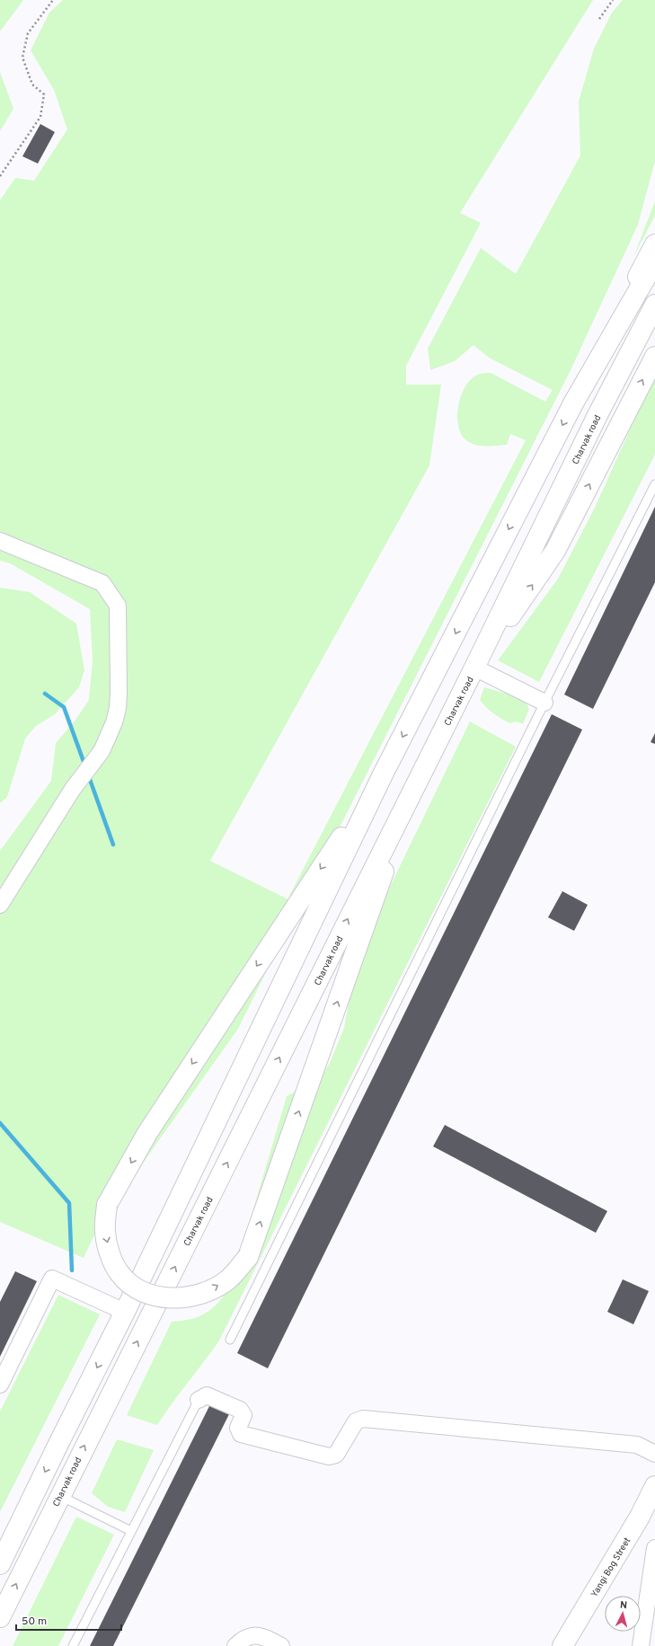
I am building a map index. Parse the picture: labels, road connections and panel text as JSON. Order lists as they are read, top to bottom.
{
  "streets": {
    "main road": ["Charvak road", "Yangi Bog Street"]
  },
  "scale_bar": "50 m",
  "north": "top"
}
